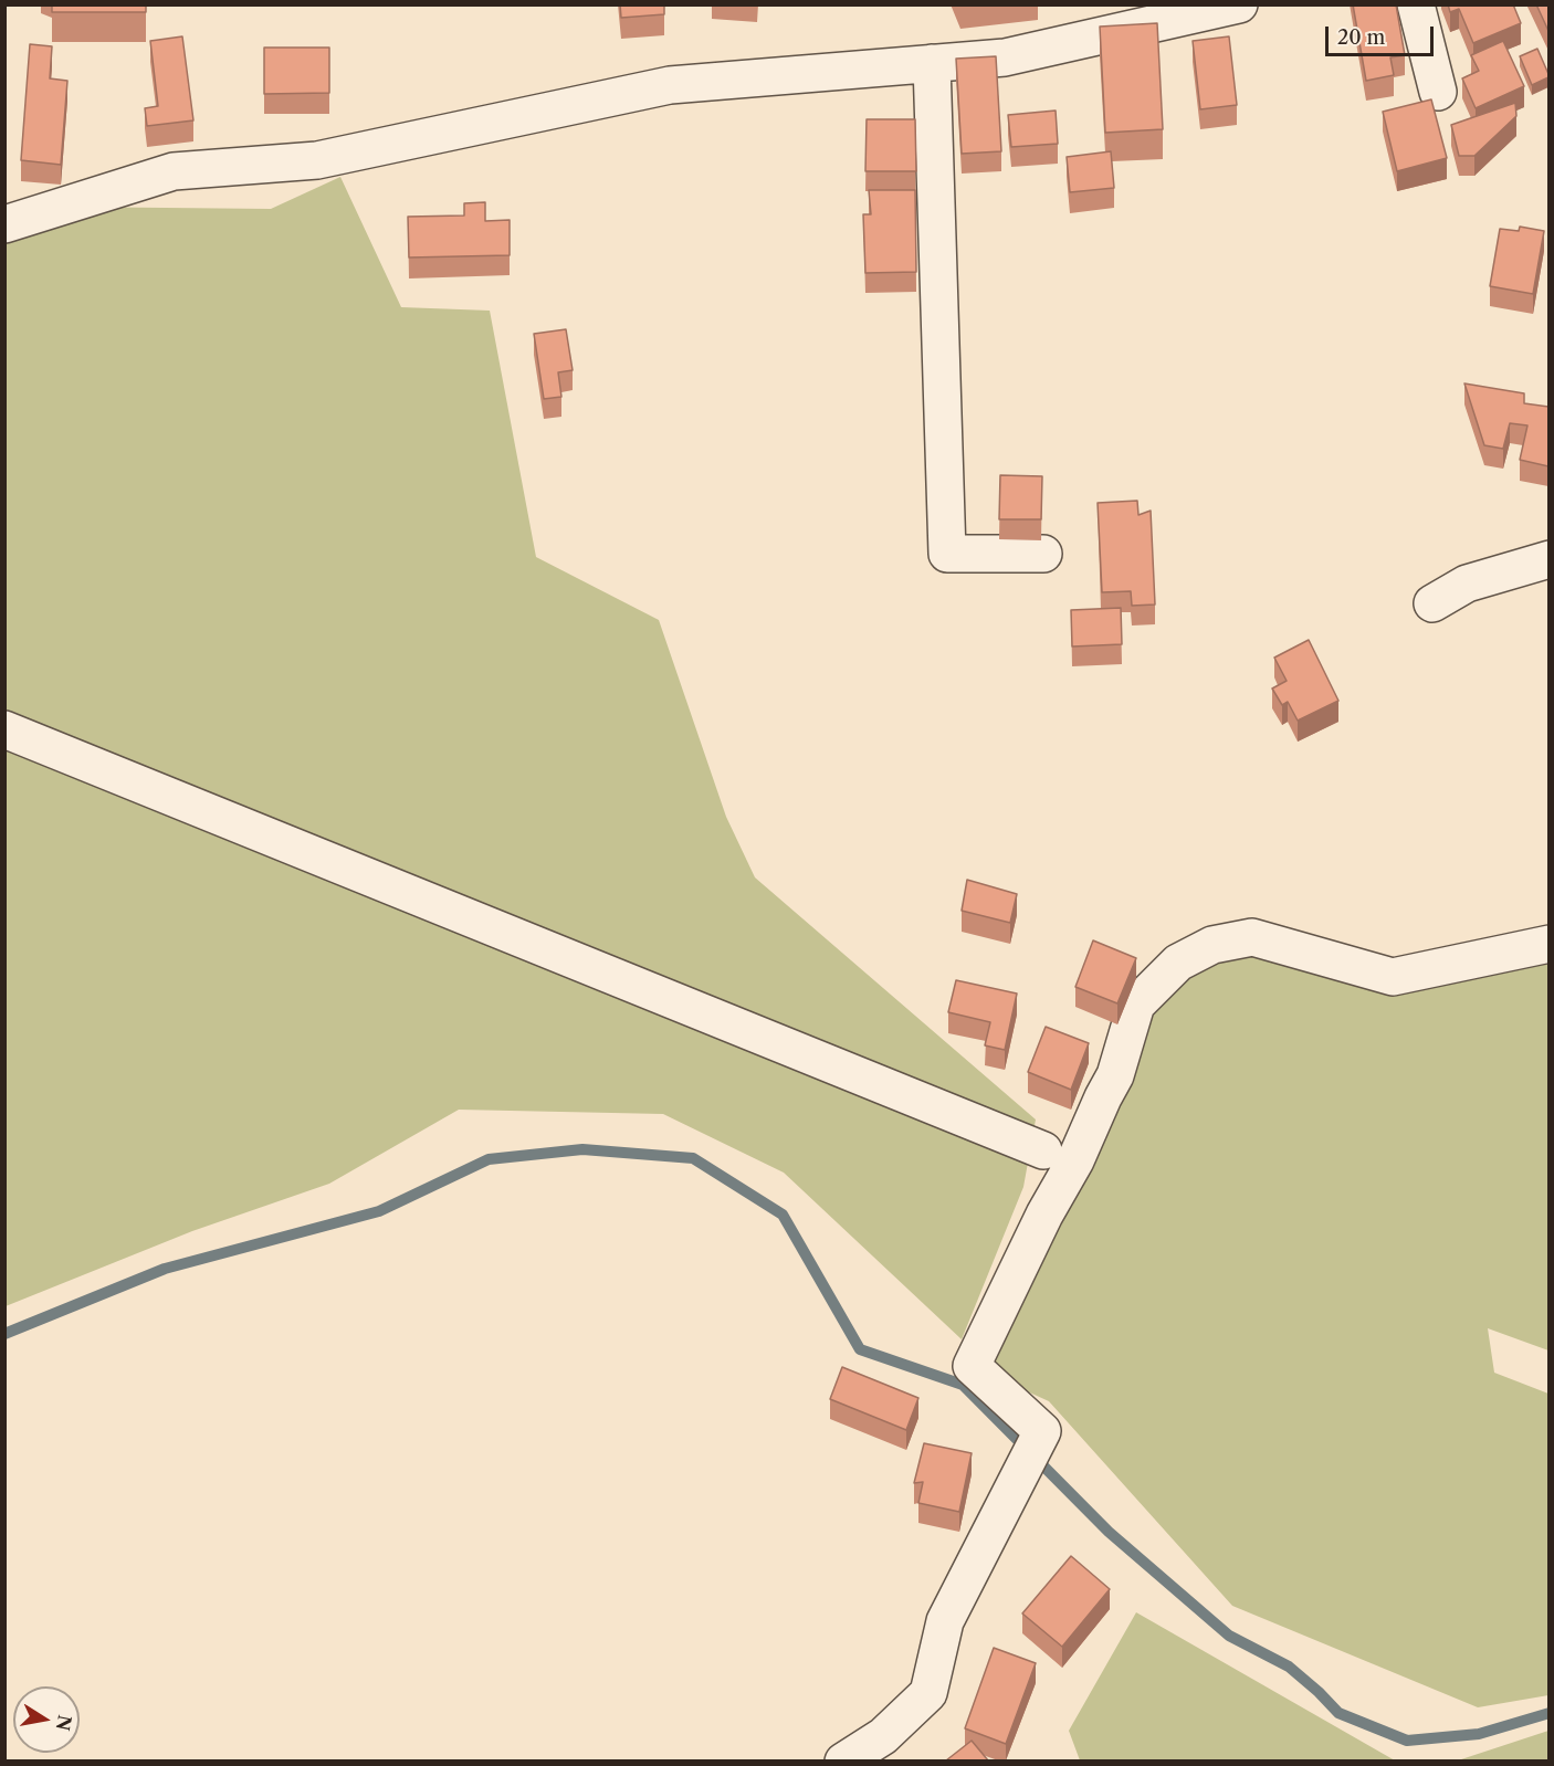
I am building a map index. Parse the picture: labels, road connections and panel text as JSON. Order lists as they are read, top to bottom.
{
  "scale_bar": "20 m",
  "north": "right"
}
